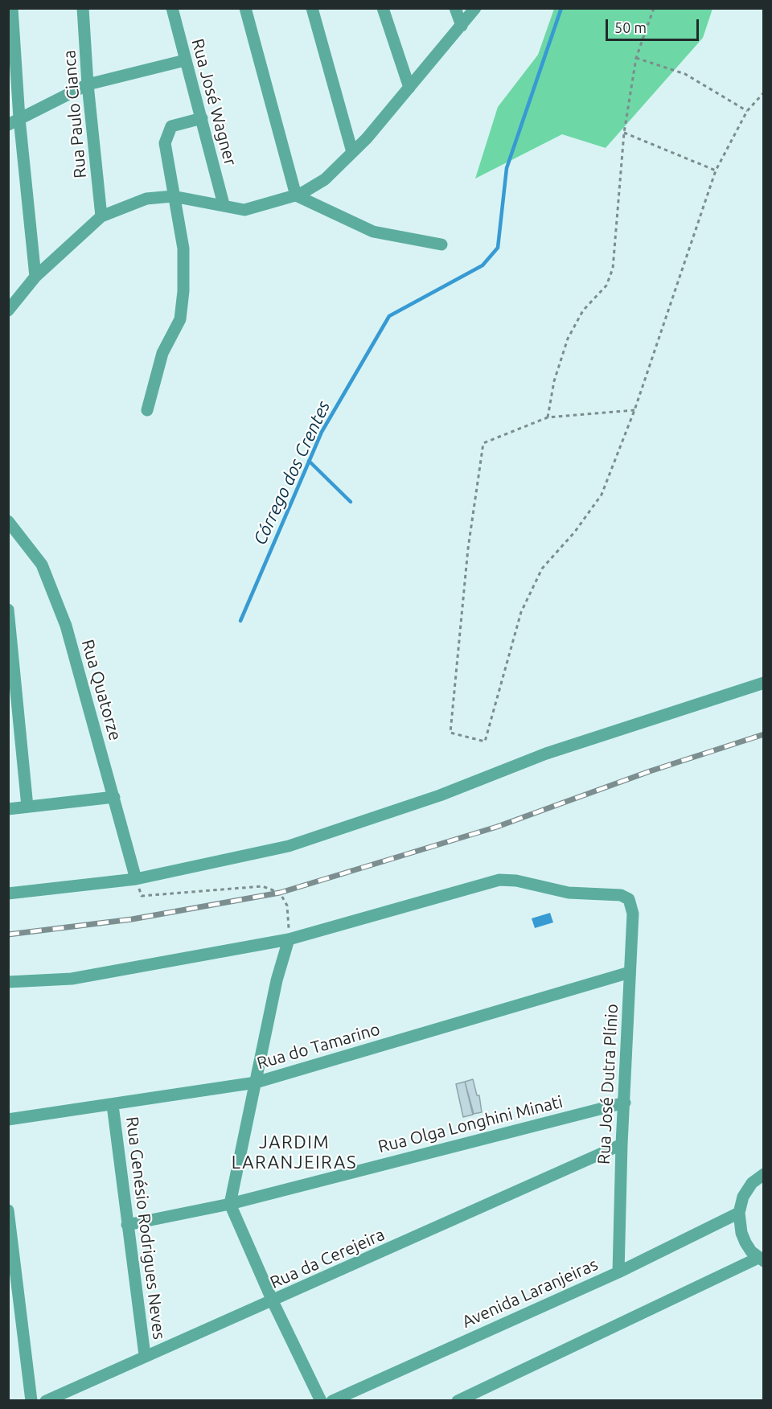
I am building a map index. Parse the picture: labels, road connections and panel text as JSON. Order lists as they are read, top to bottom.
{
  "streets": {
    "street": [
      "Rua José Wagner",
      "Rua Paulo Cianca",
      "Rua Quatorze",
      "Rua do Tamarino",
      "Rua José Dutra Plínio",
      "Rua Olga Longhini Minati",
      "Rua Genésio Rodrigues Neves",
      "Rua da Cerejeira",
      "Avenida Laranjeiras"
    ]
  },
  "crossings": [
    ["Rua do Tamarino", "Rua José Dutra Plínio"],
    ["Rua do Tamarino", "Rua Genésio Rodrigues Neves"],
    ["Rua José Dutra Plínio", "Rua Olga Longhini Minati"],
    ["Rua José Dutra Plínio", "Rua da Cerejeira"],
    ["Rua José Dutra Plínio", "Avenida Laranjeiras"],
    ["Rua Olga Longhini Minati", "Rua Genésio Rodrigues Neves"],
    ["Rua Genésio Rodrigues Neves", "Rua da Cerejeira"]
  ],
  "districts": ["JARDIM LARANJEIRAS"],
  "water": ["Córrego dos Crentes"],
  "scale_bar": "50 m"
}
